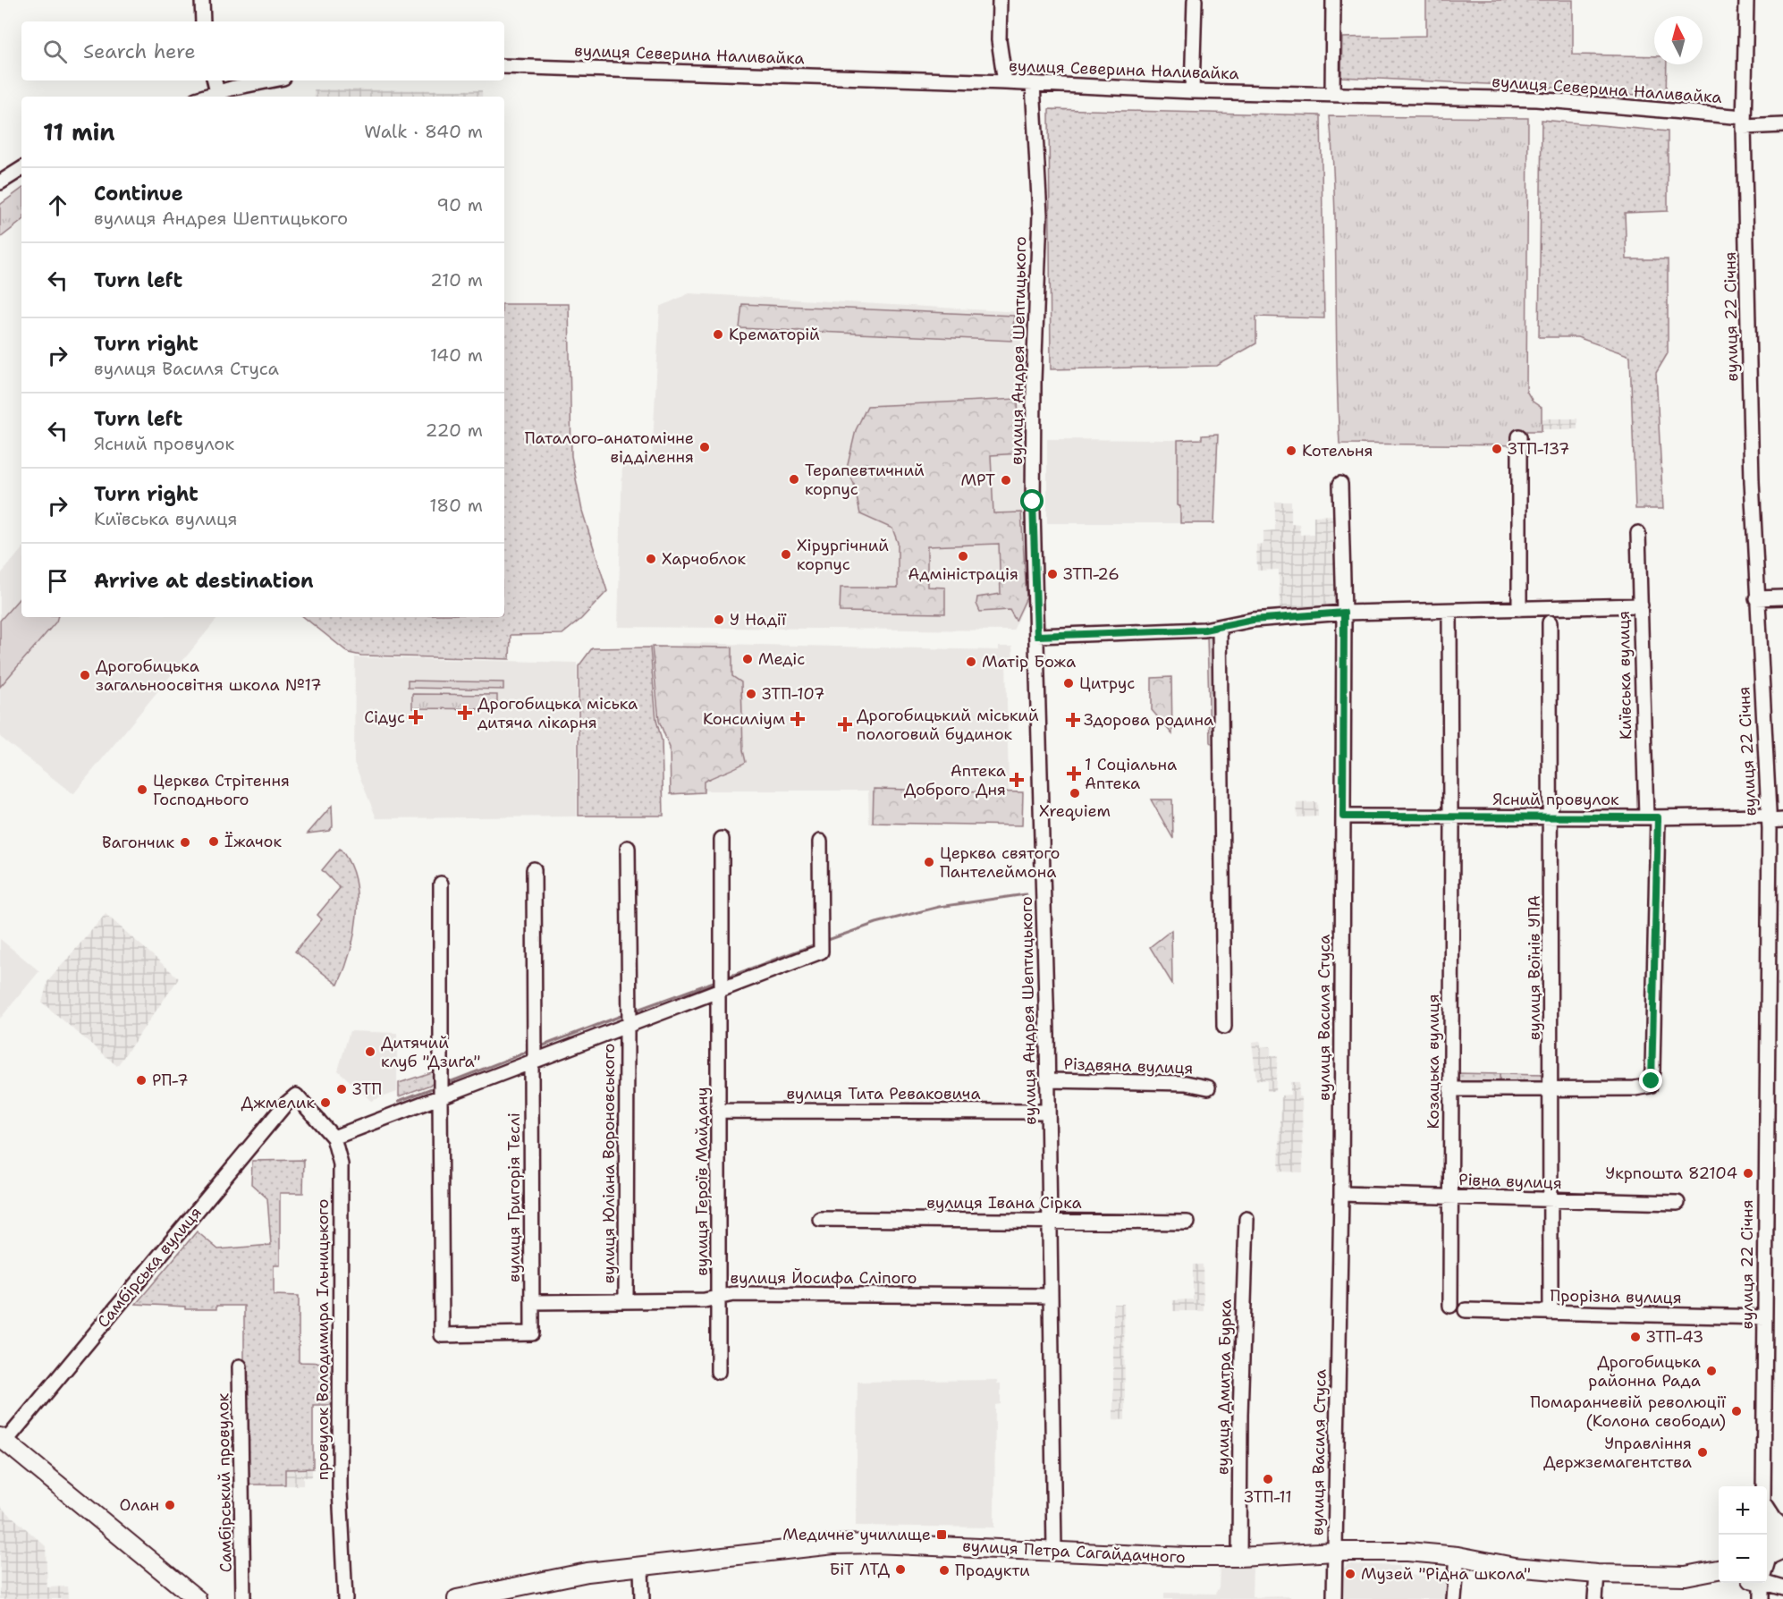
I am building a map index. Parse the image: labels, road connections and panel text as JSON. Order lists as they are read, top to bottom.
{
  "streets": {
    "main road": ["Самбірська вулиця", "вулиця Петра Сагайдачного"],
    "street": [
      "вулиця Северина Наливайка",
      "вулиця 22 Січня",
      "вулиця Андрея Шептицького",
      "Київська вулиця",
      "Ясний провулок",
      "вулиця Воїнів УПА",
      "вулиця Василя Стуса",
      "Козацька вулиця",
      "Різдвяна вулиця",
      "вулиця Тита Реваковича",
      "вулиця Юліана Вороновського",
      "вулиця Героїв Майдану",
      "Рівна вулиця",
      "вулиця Григорія Теслі",
      "вулиця Івана Сірка",
      "вулиця Йосифа Сліпого",
      "Прорізна вулиця",
      "провулок Володимира Ільницького",
      "вулиця Дмитра Бурка",
      "Самбірський провулок"
    ]
  },
  "crossings": [
    ["вулиця Северина Наливайка", "вулиця 22 Січня"],
    ["вулиця Северина Наливайка", "вулиця Андрея Шептицького"],
    ["вулиця 22 Січня", "Ясний провулок"],
    ["вулиця 22 Січня", "Прорізна вулиця"],
    ["вулиця Андрея Шептицького", "Різдвяна вулиця"],
    ["вулиця Андрея Шептицького", "вулиця Тита Реваковича"],
    ["вулиця Андрея Шептицького", "вулиця Івана Сірка"],
    ["вулиця Андрея Шептицького", "вулиця Йосифа Сліпого"],
    ["вулиця Андрея Шептицького", "вулиця Петра Сагайдачного"],
    ["Київська вулиця", "Ясний провулок"],
    ["Київська вулиця", "вулиця Воїнів УПА"],
    ["Ясний провулок", "вулиця Воїнів УПА"],
    ["Ясний провулок", "вулиця Василя Стуса"],
    ["Ясний провулок", "Козацька вулиця"],
    ["вулиця Воїнів УПА", "Рівна вулиця"],
    ["вулиця Воїнів УПА", "Прорізна вулиця"],
    ["вулиця Василя Стуса", "Рівна вулиця"],
    ["вулиця Василя Стуса", "вулиця Петра Сагайдачного"],
    ["Козацька вулиця", "Рівна вулиця"],
    ["вулиця Тита Реваковича", "вулиця Героїв Майдану"],
    ["вулиця Юліана Вороновського", "вулиця Йосифа Сліпого"],
    ["вулиця Героїв Майдану", "вулиця Йосифа Сліпого"],
    ["вулиця Григорія Теслі", "вулиця Йосифа Сліпого"],
    ["Самбірська вулиця", "провулок Володимира Ільницького"],
    ["вулиця Дмитра Бурка", "вулиця Петра Сагайдачного"]
  ],
  "places": {
    "other": [
      "Крематорій",
      "Паталого-анатомічне відділення",
      "ЗТП-137",
      "Котельня",
      "Терапевтичний корпус",
      "МРТ",
      "Хірургічний корпус",
      "Адміністрація",
      "Харчоблок",
      "ЗТП-26",
      "У Надії",
      "Медіс",
      "Матір Божа",
      "Дрогобицька загальноосвітня школа №17",
      "Цитрус",
      "ЗТП-107",
      "Церква Стрітення Господнього",
      "Xrequiem",
      "Їжачок",
      "Вагончик",
      "Церква святого Пантелеймона",
      "Дитячий клуб \"Дзиґа\"",
      "РП-7",
      "ЗТП",
      "Джмелик",
      "Укрпошта 82104",
      "ЗТП-43",
      "Дрогобицька районна Рада",
      "Помаранчевій революції (Колона свободи)",
      "Управління Держземагентства",
      "ЗТП-11",
      "Олан",
      "БіТ ЛТД",
      "Продукти",
      "Музей \"Рідна школа\""
    ],
    "health": [
      "Дрогобицька міська дитяча лікарня",
      "Сідус",
      "Консиліум",
      "Здорова родина",
      "Дрогобицький міський пологовий будинок",
      "1 Соціальна Аптека",
      "Аптека Доброго Дня"
    ],
    "transit": ["Медичне училище"]
  },
  "north": "top",
  "page": {
    "search": "Search here",
    "heading": ["11 min", "Walk · 840 m"],
    "list": [
      ["Continue", "вулиця Андрея Шептицького", "90 m"],
      ["Turn left", "210 m"],
      ["Turn right", "вулиця Василя Стуса", "140 m"],
      ["Turn left", "Ясний провулок", "220 m"],
      ["Turn right", "Київська вулиця", "180 m"],
      "Arrive at destination"
    ],
    "map_buttons": ["+", "−"]
  }
}
